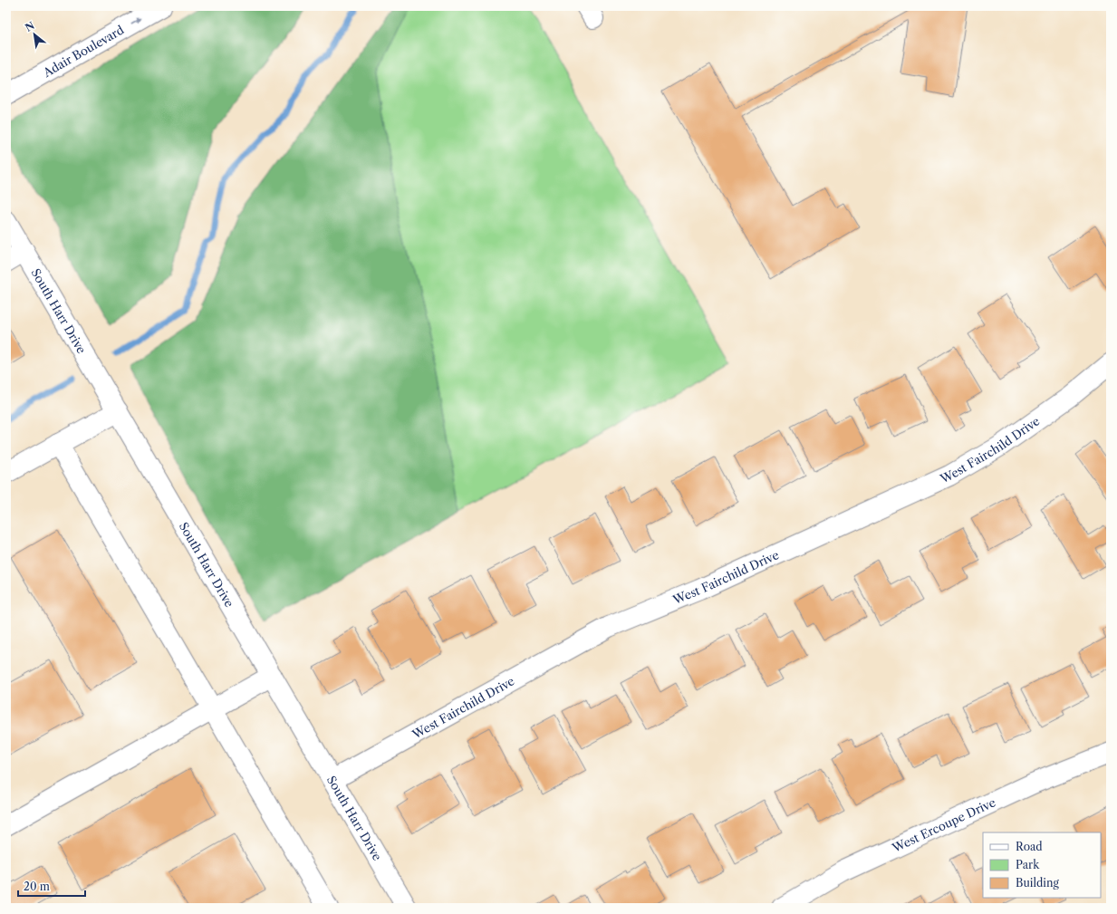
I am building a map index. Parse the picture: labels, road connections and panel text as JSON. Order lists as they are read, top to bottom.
{
  "streets": {
    "street": [
      "Adair Boulevard",
      "South Harr Drive",
      "West Fairchild Drive",
      "West Ercoupe Drive"
    ]
  },
  "crossings": [
    ["South Harr Drive", "West Fairchild Drive"]
  ],
  "one_way": ["Adair Boulevard"],
  "legend": ["Road", "Park", "Building"],
  "scale_bar": "20 m",
  "north": "top left"
}
